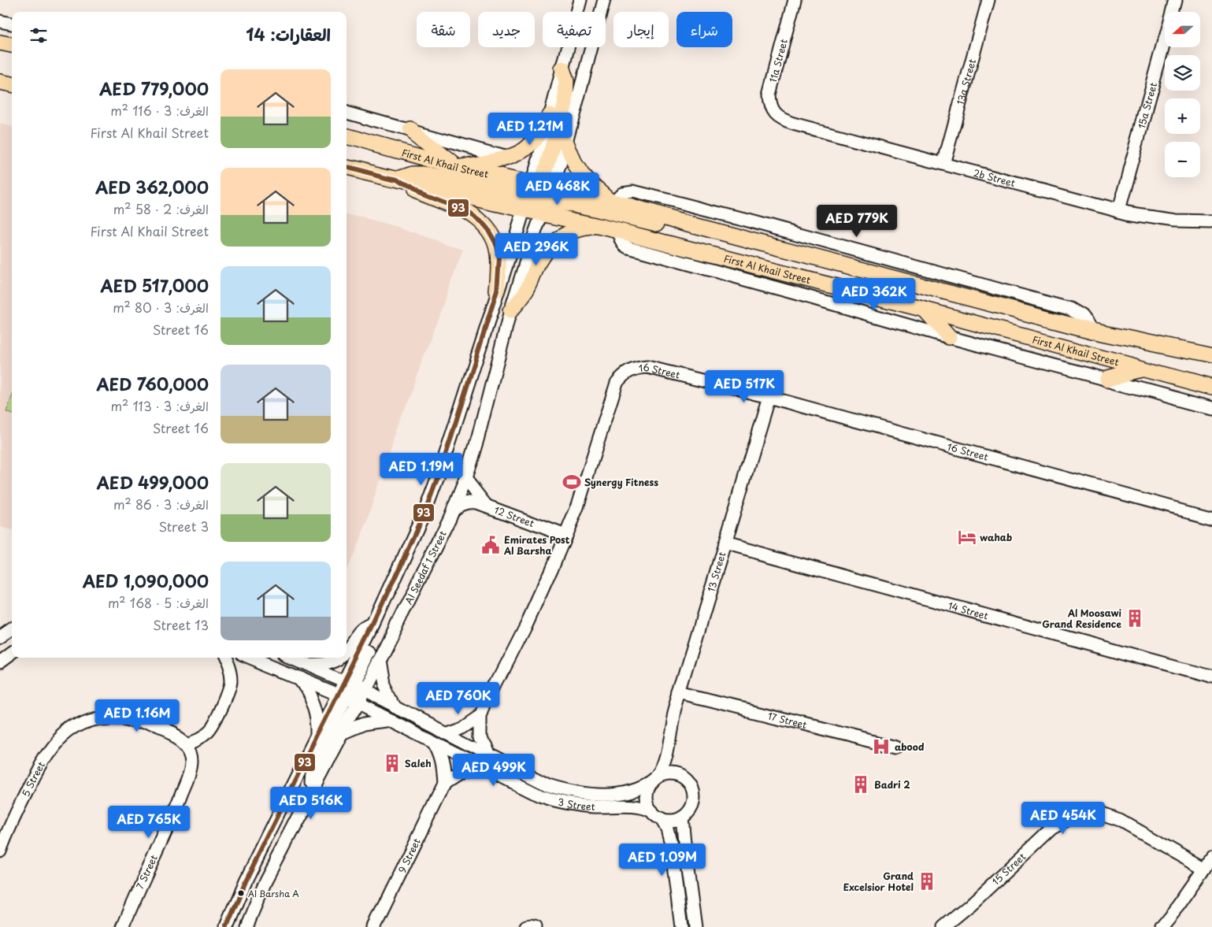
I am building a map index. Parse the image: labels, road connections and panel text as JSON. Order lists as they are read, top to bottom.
{
  "streets": {
    "main road": ["First Al Khail Street"],
    "street": [
      "11a Street",
      "13a Street",
      "15a Street",
      "2b Street",
      "16 Street",
      "12 Street",
      "Al Seedaf 1 Street",
      "13 Street",
      "14 Street",
      "17 Street",
      "5 Street",
      "3 Street",
      "9 Street",
      "15 Street",
      "7 Street"
    ]
  },
  "crossings": [
    ["11a Street", "2b Street"],
    ["13a Street", "2b Street"],
    ["15a Street", "2b Street"],
    ["First Al Khail Street", "Al Seedaf 1 Street"],
    ["16 Street", "12 Street"],
    ["16 Street", "13 Street"],
    ["16 Street", "3 Street"],
    ["12 Street", "Al Seedaf 1 Street"],
    ["Al Seedaf 1 Street", "3 Street"],
    ["13 Street", "14 Street"],
    ["13 Street", "17 Street"],
    ["13 Street", "3 Street"],
    ["5 Street", "7 Street"]
  ],
  "places": {
    "sports": ["Synergy Fitness"],
    "hotel": ["wahab"],
    "public building": ["Emirates Post Al Barsha"],
    "building": [
      "Al Moosawi Grand Residence",
      "Saleh",
      "Badri 2",
      "Grand Excelsior Hotel"
    ],
    "hospital": ["abood"],
    "other": ["Al Barsha A"]
  },
  "lines": ["transit line 93"],
  "north": "left",
  "page": {
    "map_buttons": ["+", "−"],
    "chip": [
      "شراء",
      "إيجار",
      "تصفية",
      "جديد",
      "شقة"
    ],
    "heading": "العقارات: 14",
    "list": [
      {
        "name": "AED 779,000",
        "note": "الغرف: 3 · 116 m² · First Al Khail Street"
      },
      {
        "name": "AED 362,000",
        "note": "الغرف: 2 · 58 m² · First Al Khail Street"
      },
      {
        "name": "AED 517,000",
        "note": "الغرف: 3 · 80 m² · 16 Street"
      },
      {
        "name": "AED 760,000",
        "note": "الغرف: 3 · 113 m² · 16 Street"
      },
      {
        "name": "AED 499,000",
        "note": "الغرف: 3 · 86 m² · 3 Street"
      },
      {
        "name": "AED 1,090,000",
        "note": "الغرف: 5 · 168 m² · 13 Street"
      }
    ],
    "price": [
      "AED 1.21M",
      "AED 468K",
      "AED 779K",
      "AED 296K",
      "AED 362K",
      "AED 517K",
      "AED 1.19M",
      "AED 760K",
      "AED 1.16M",
      "AED 499K",
      "AED 516K",
      "AED 454K",
      "AED 765K",
      "AED 1.09M"
    ]
  }
}
